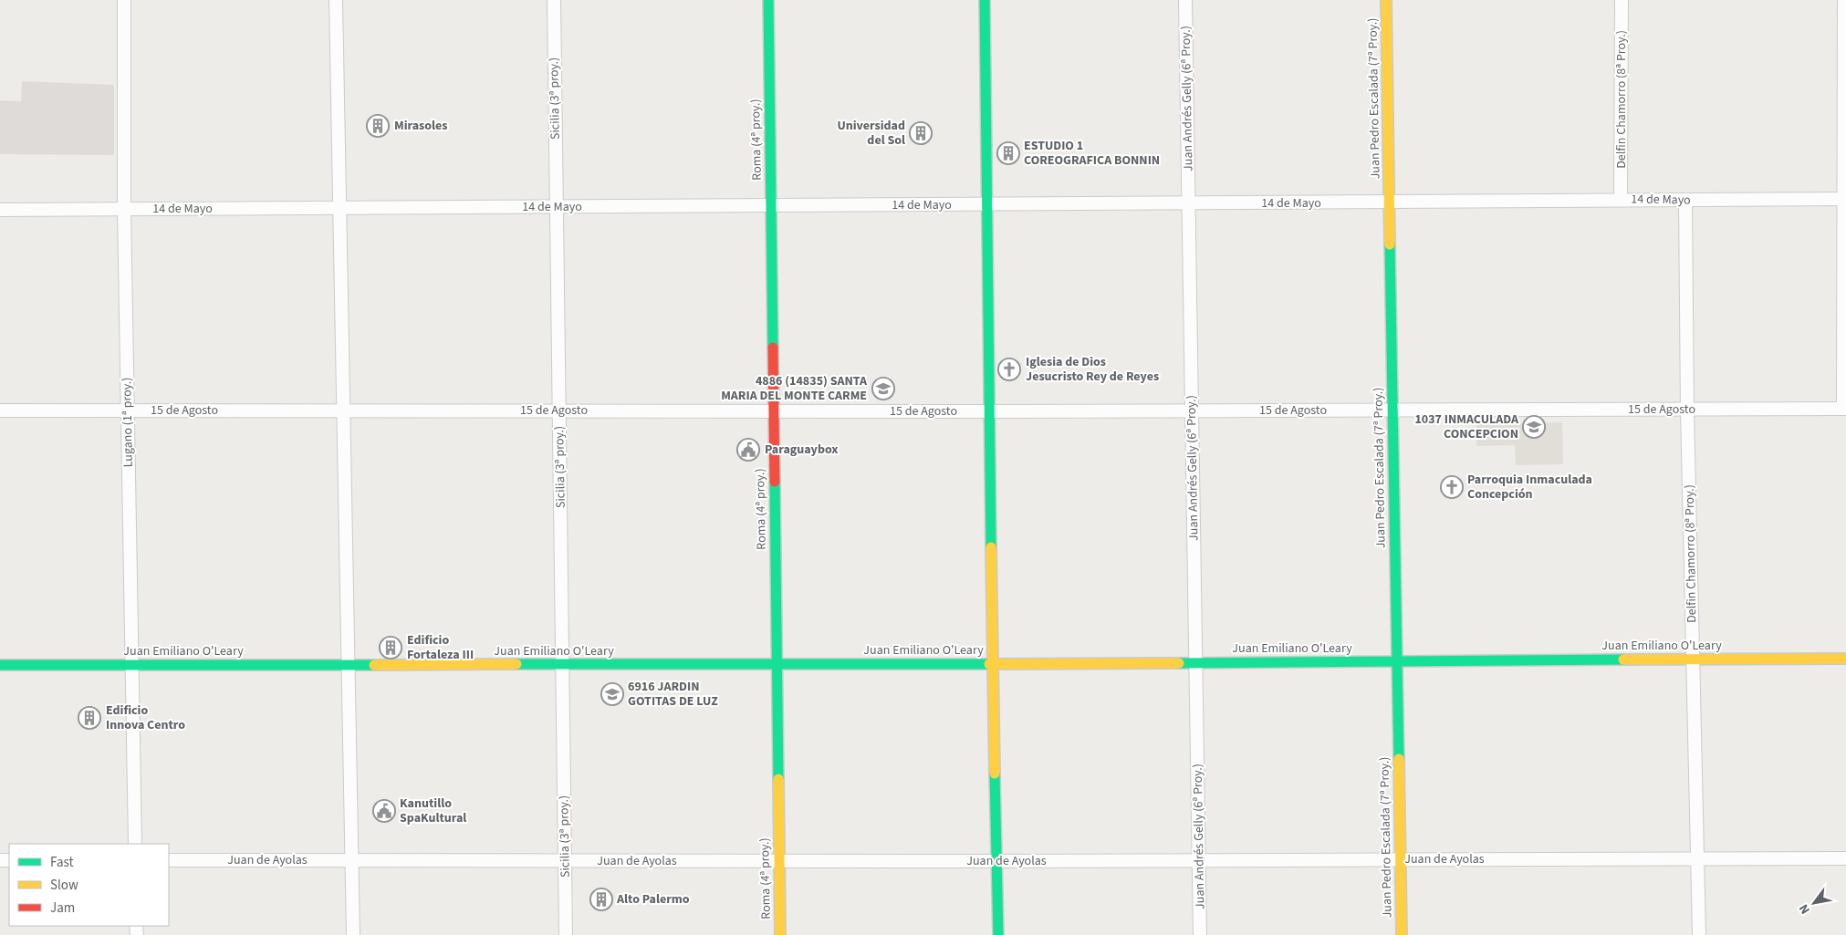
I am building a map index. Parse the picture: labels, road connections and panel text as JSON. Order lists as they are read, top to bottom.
{
  "streets": {
    "street": [
      "Sicilia (3ª proy.)",
      "Juan Andrés Gelly (6ª Proy.)",
      "Juan Pedro Escalada (7ª Proy.)",
      "Delfin Chamorro (8ª Proy.)",
      "Roma (4ª proy.)",
      "14 de Mayo",
      "15 de Agosto",
      "Lugano (1ª proy.)",
      "Juan Emiliano O'Leary",
      "Juan de Ayolas"
    ]
  },
  "crossings": [
    ["Sicilia (3ª proy.)", "14 de Mayo"],
    ["Sicilia (3ª proy.)", "15 de Agosto"],
    ["Sicilia (3ª proy.)", "Juan Emiliano O'Leary"],
    ["Sicilia (3ª proy.)", "Juan de Ayolas"],
    ["Juan Andrés Gelly (6ª Proy.)", "14 de Mayo"],
    ["Juan Andrés Gelly (6ª Proy.)", "15 de Agosto"],
    ["Juan Andrés Gelly (6ª Proy.)", "Juan Emiliano O'Leary"],
    ["Juan Andrés Gelly (6ª Proy.)", "Juan de Ayolas"],
    ["Juan Pedro Escalada (7ª Proy.)", "14 de Mayo"],
    ["Juan Pedro Escalada (7ª Proy.)", "15 de Agosto"],
    ["Juan Pedro Escalada (7ª Proy.)", "Juan Emiliano O'Leary"],
    ["Juan Pedro Escalada (7ª Proy.)", "Juan de Ayolas"],
    ["Delfin Chamorro (8ª Proy.)", "14 de Mayo"],
    ["Delfin Chamorro (8ª Proy.)", "15 de Agosto"],
    ["Delfin Chamorro (8ª Proy.)", "Juan Emiliano O'Leary"],
    ["Delfin Chamorro (8ª Proy.)", "Juan de Ayolas"],
    ["Roma (4ª proy.)", "14 de Mayo"],
    ["Roma (4ª proy.)", "15 de Agosto"],
    ["Roma (4ª proy.)", "Juan Emiliano O'Leary"],
    ["Roma (4ª proy.)", "Juan de Ayolas"],
    ["14 de Mayo", "Lugano (1ª proy.)"],
    ["15 de Agosto", "Lugano (1ª proy.)"],
    ["Lugano (1ª proy.)", "Juan Emiliano O'Leary"]
  ],
  "places": {
    "building": [
      "Mirasoles",
      "Universidad del Sol",
      "ESTUDIO 1 COREOGRAFICA BONNIN",
      "Edificio Fortaleza III",
      "Edificio Innova Centro",
      "Alto Palermo"
    ],
    "church": ["Iglesia de Dios Jesucristo Rey de Reyes", "Parroquia Inmaculada Concepción"],
    "school or university": ["4886 (14835) SANTA MARIA DEL MONTE CARME", "1037 INMACULADA CONCEPCION", "6916 JARDIN GOTITAS DE LUZ"],
    "public building": ["Paraguaybox", "Kanutillo SpaKultural"]
  },
  "legend": ["Fast", "Slow", "Jam"],
  "north": "bottom left"
}
